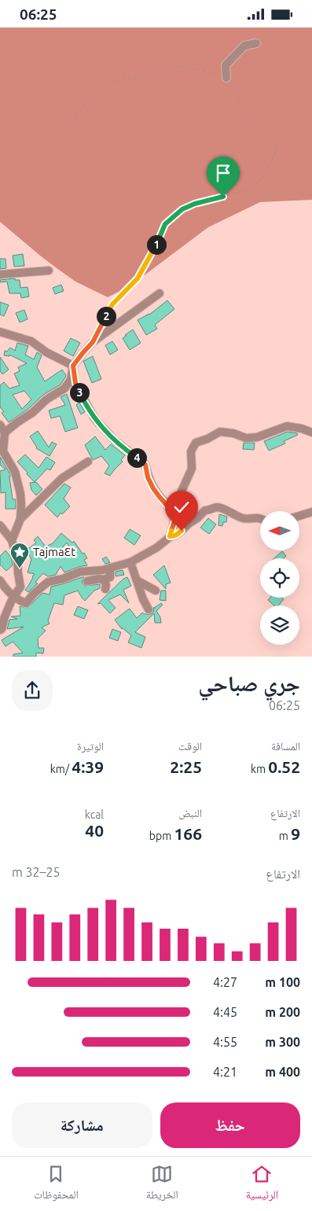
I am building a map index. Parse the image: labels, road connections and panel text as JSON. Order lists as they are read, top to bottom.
{
  "places": {
    "place": ["Tajmaɛt"]
  },
  "north": "left",
  "page": {
    "status": "06:25",
    "pins": [
      "1",
      "2",
      "3",
      "4"
    ],
    "heading": ["جري صباحي", "06:25"],
    "stats": [
      ["المسافة", "0.52 km"],
      ["الوقت", "2:25"],
      ["الوتيرة", "4:39 /km"],
      ["الارتفاع", "9 m"],
      ["النبض", "166 bpm"],
      ["kcal", "40"]
    ],
    "chart": ["الارتفاع", "25–32 m"],
    "list": [
      {
        "name": "100 m",
        "note": "4:27"
      },
      {
        "name": "200 m",
        "note": "4:45"
      },
      {
        "name": "300 m",
        "note": "4:55"
      },
      {
        "name": "400 m",
        "note": "4:21"
      }
    ],
    "buttons": ["حفظ", "مشاركة"],
    "tabs": ["الرئيسية", "الخريطة", "المحفوظات"]
  }
}
